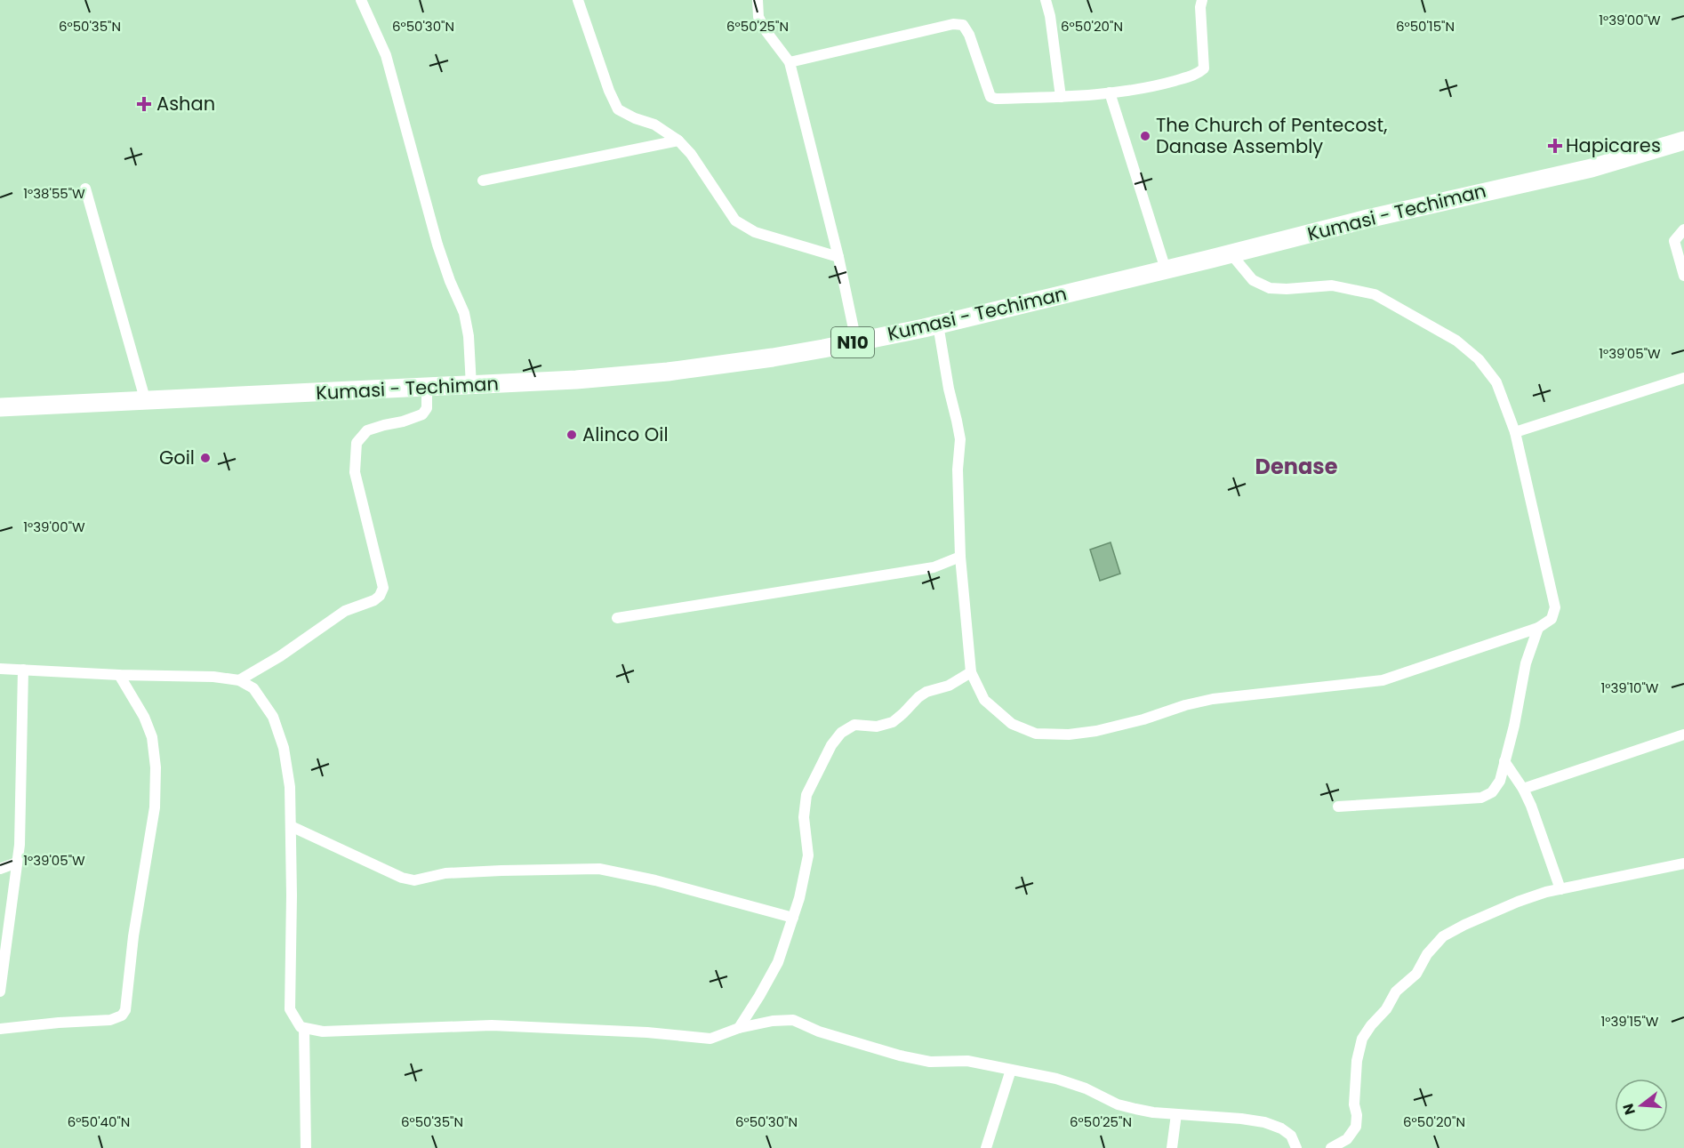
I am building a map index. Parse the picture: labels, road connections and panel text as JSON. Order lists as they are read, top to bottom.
{
  "streets": {
    "highway": ["Kumasi - Techiman", "N10"]
  },
  "districts": ["Denase"],
  "places": {
    "health": ["Ashan", "Hapicares"],
    "other": ["The Church of Pentecost, Danase Assembly", "Alinco Oil", "Goil"]
  },
  "north": "left",
  "coordinates": [
    "1°39'00\"W",
    "6°50'35\"N",
    "6°50'30\"N",
    "6°50'25\"N",
    "6°50'20\"N",
    "6°50'15\"N",
    "1°38'55\"W",
    "1°39'05\"W",
    "1°39'10\"W",
    "1°39'15\"W",
    "6°50'40\"N"
  ]
}
